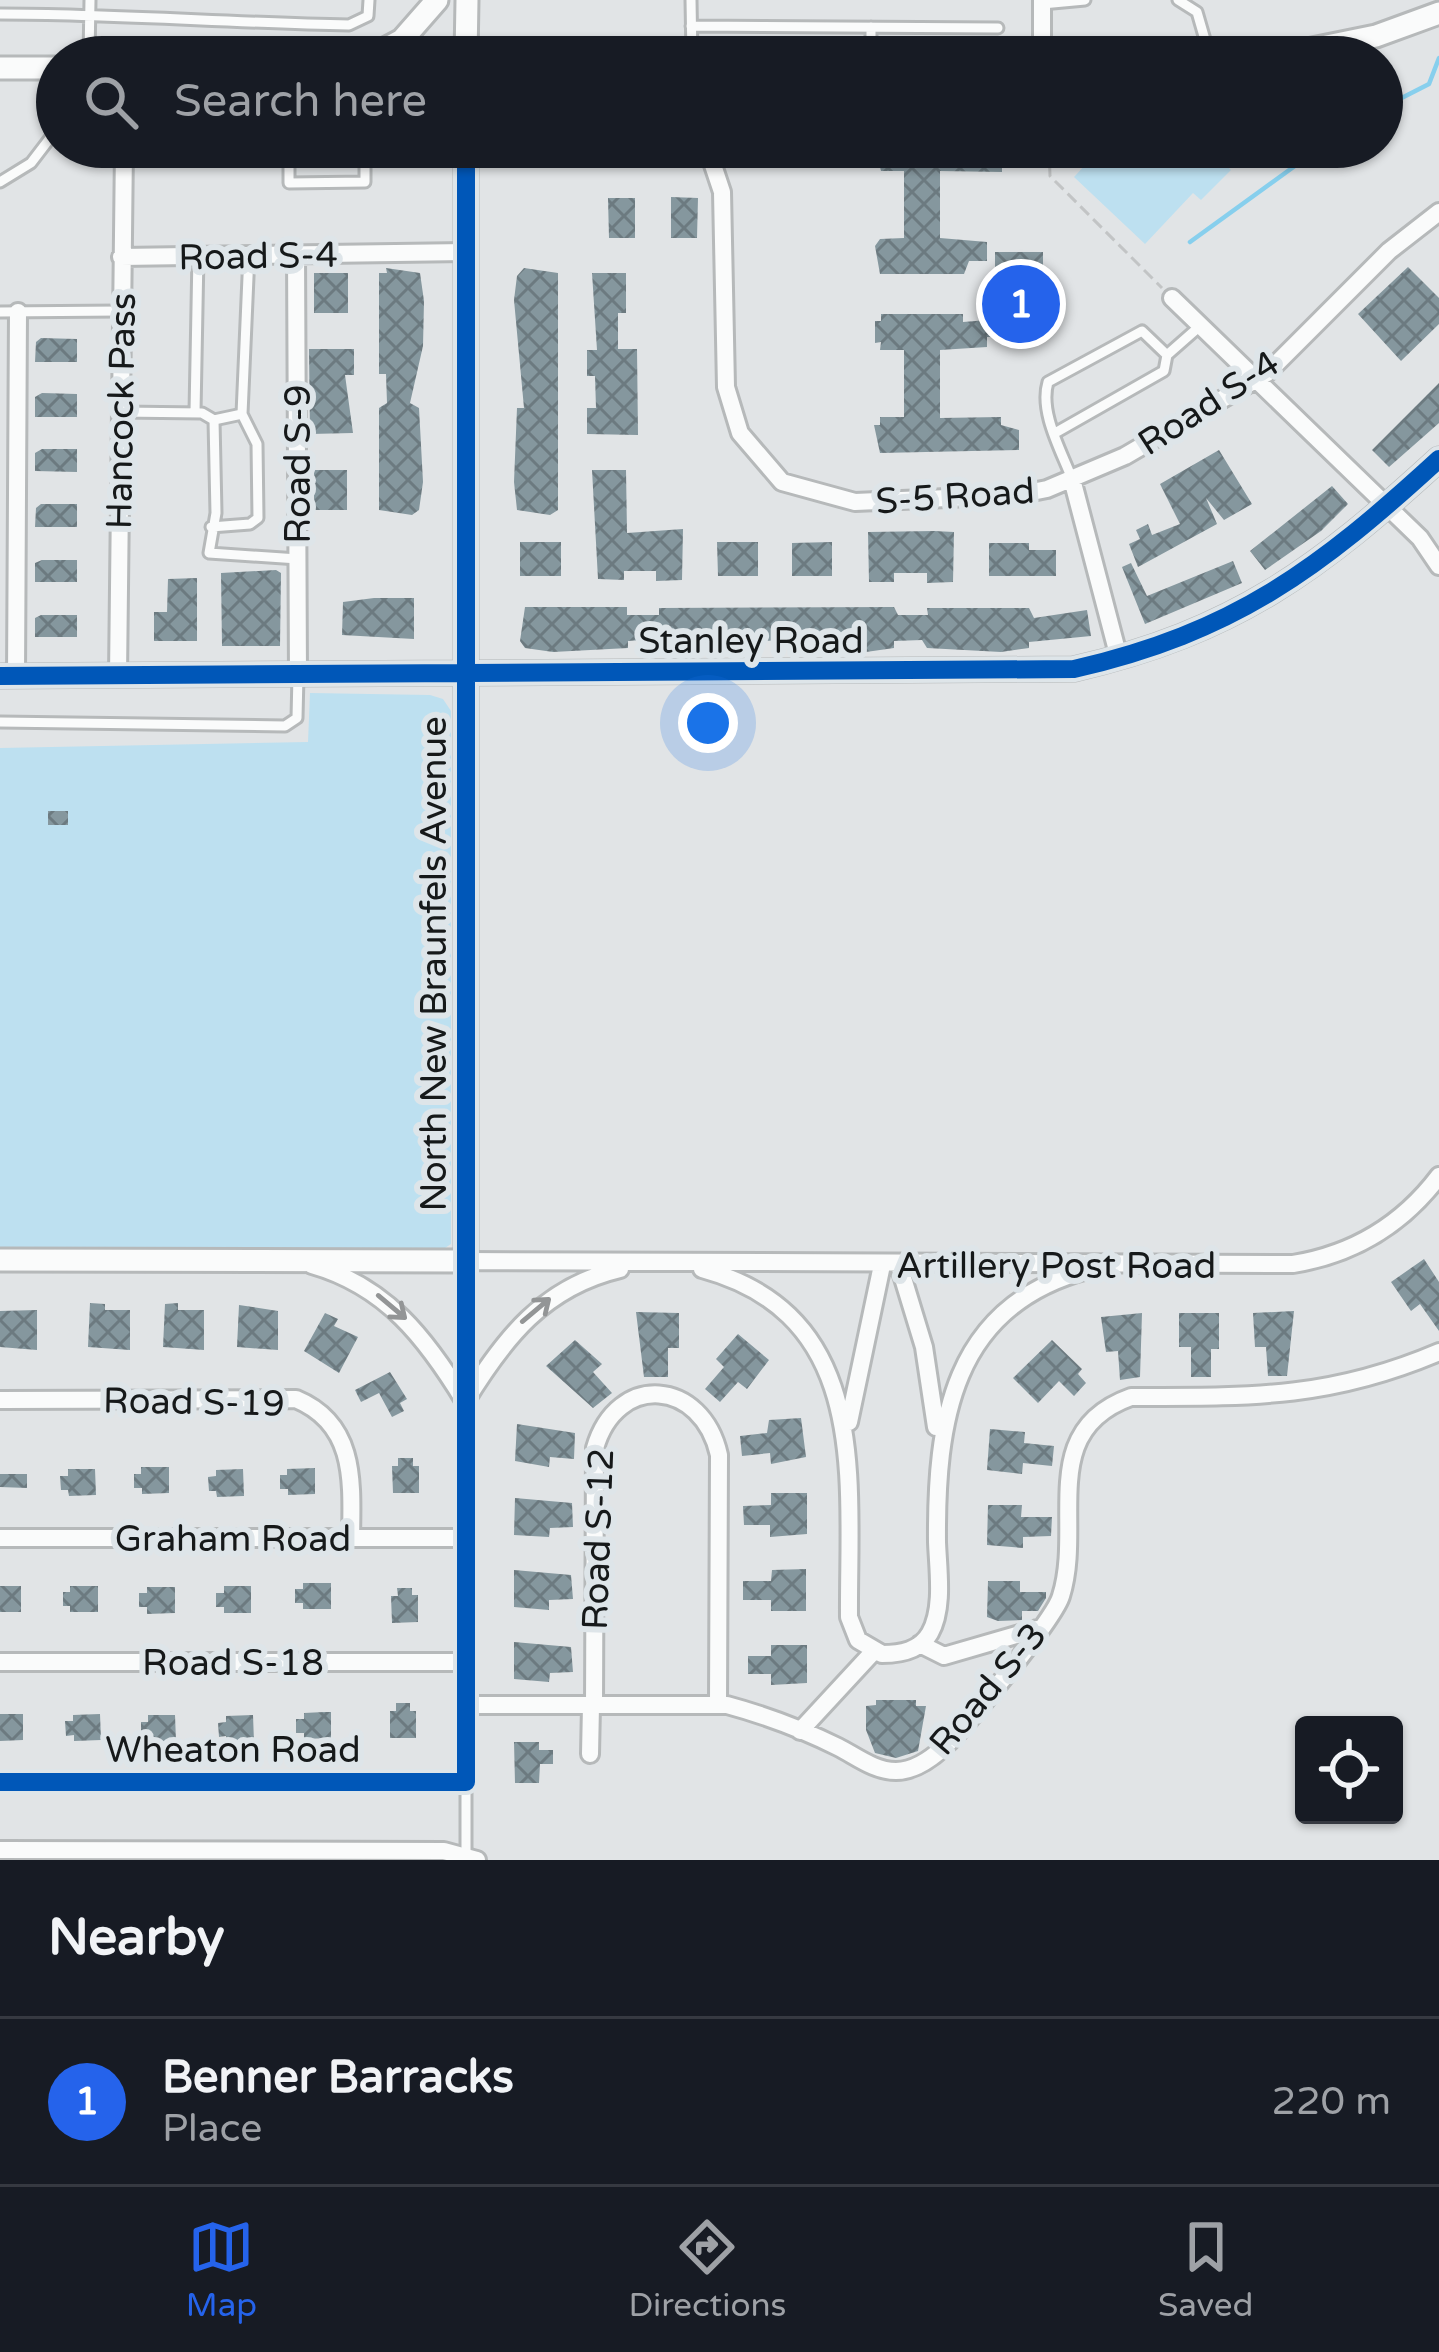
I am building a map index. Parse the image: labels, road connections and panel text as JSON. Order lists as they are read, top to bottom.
{
  "streets": {
    "street": [
      "Road S-4",
      "Hancock Pass",
      "Road S-9",
      "S-5 Road",
      "Stanley Road",
      "North New Braunfels Avenue",
      "Artillery Post Road",
      "Road S-19",
      "Graham Road",
      "Road S-12",
      "Road S-18",
      "Road S-3",
      "Wheaton Road"
    ]
  },
  "crossings": [
    ["Road S-4", "Hancock Pass"],
    ["Road S-4", "Road S-9"],
    ["Road S-4", "S-5 Road"],
    ["Road S-4", "North New Braunfels Avenue"],
    ["Hancock Pass", "Stanley Road"],
    ["Road S-9", "Stanley Road"],
    ["S-5 Road", "Stanley Road"],
    ["Stanley Road", "North New Braunfels Avenue"],
    ["North New Braunfels Avenue", "Artillery Post Road"],
    ["North New Braunfels Avenue", "Graham Road"],
    ["North New Braunfels Avenue", "Road S-18"],
    ["North New Braunfels Avenue", "Road S-3"],
    ["North New Braunfels Avenue", "Wheaton Road"],
    ["Road S-19", "Graham Road"],
    ["Road S-12", "Road S-3"]
  ],
  "page": {
    "search": "Search here",
    "pins": "1",
    "heading": "Nearby",
    "list": [
      {
        "mark": "1",
        "name": "Benner Barracks",
        "note": "Place",
        "value": "220 m"
      }
    ],
    "nav": ["Map", "Directions", "Saved"]
  }
}
